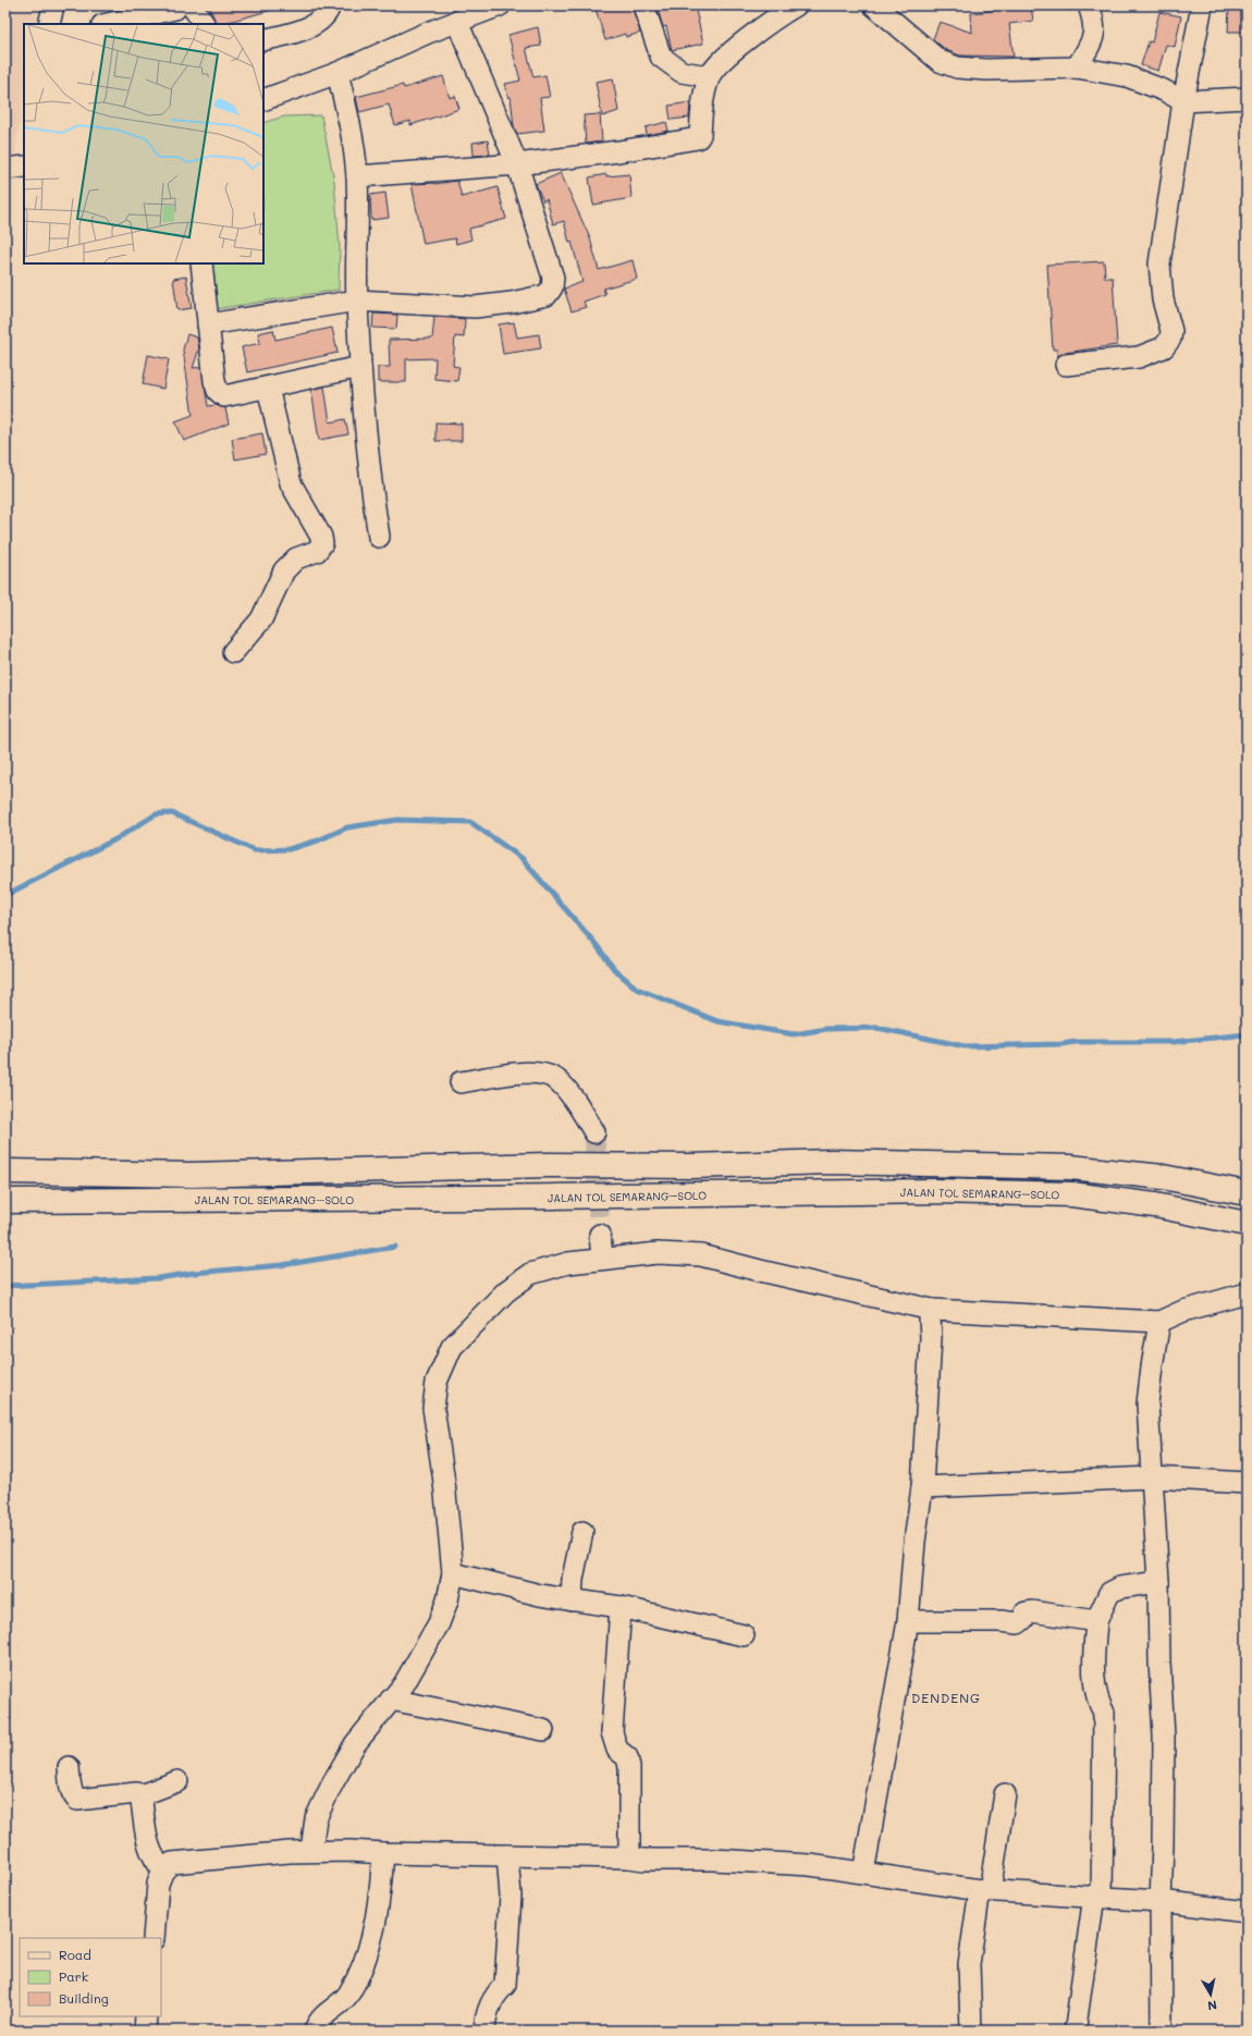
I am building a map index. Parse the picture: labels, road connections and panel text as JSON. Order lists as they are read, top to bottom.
{
  "streets": {
    "highway": ["JALAN TOL SEMARANG–SOLO"]
  },
  "districts": ["DENDENG"],
  "legend": ["Road", "Park", "Building"],
  "north": "bottom"
}
